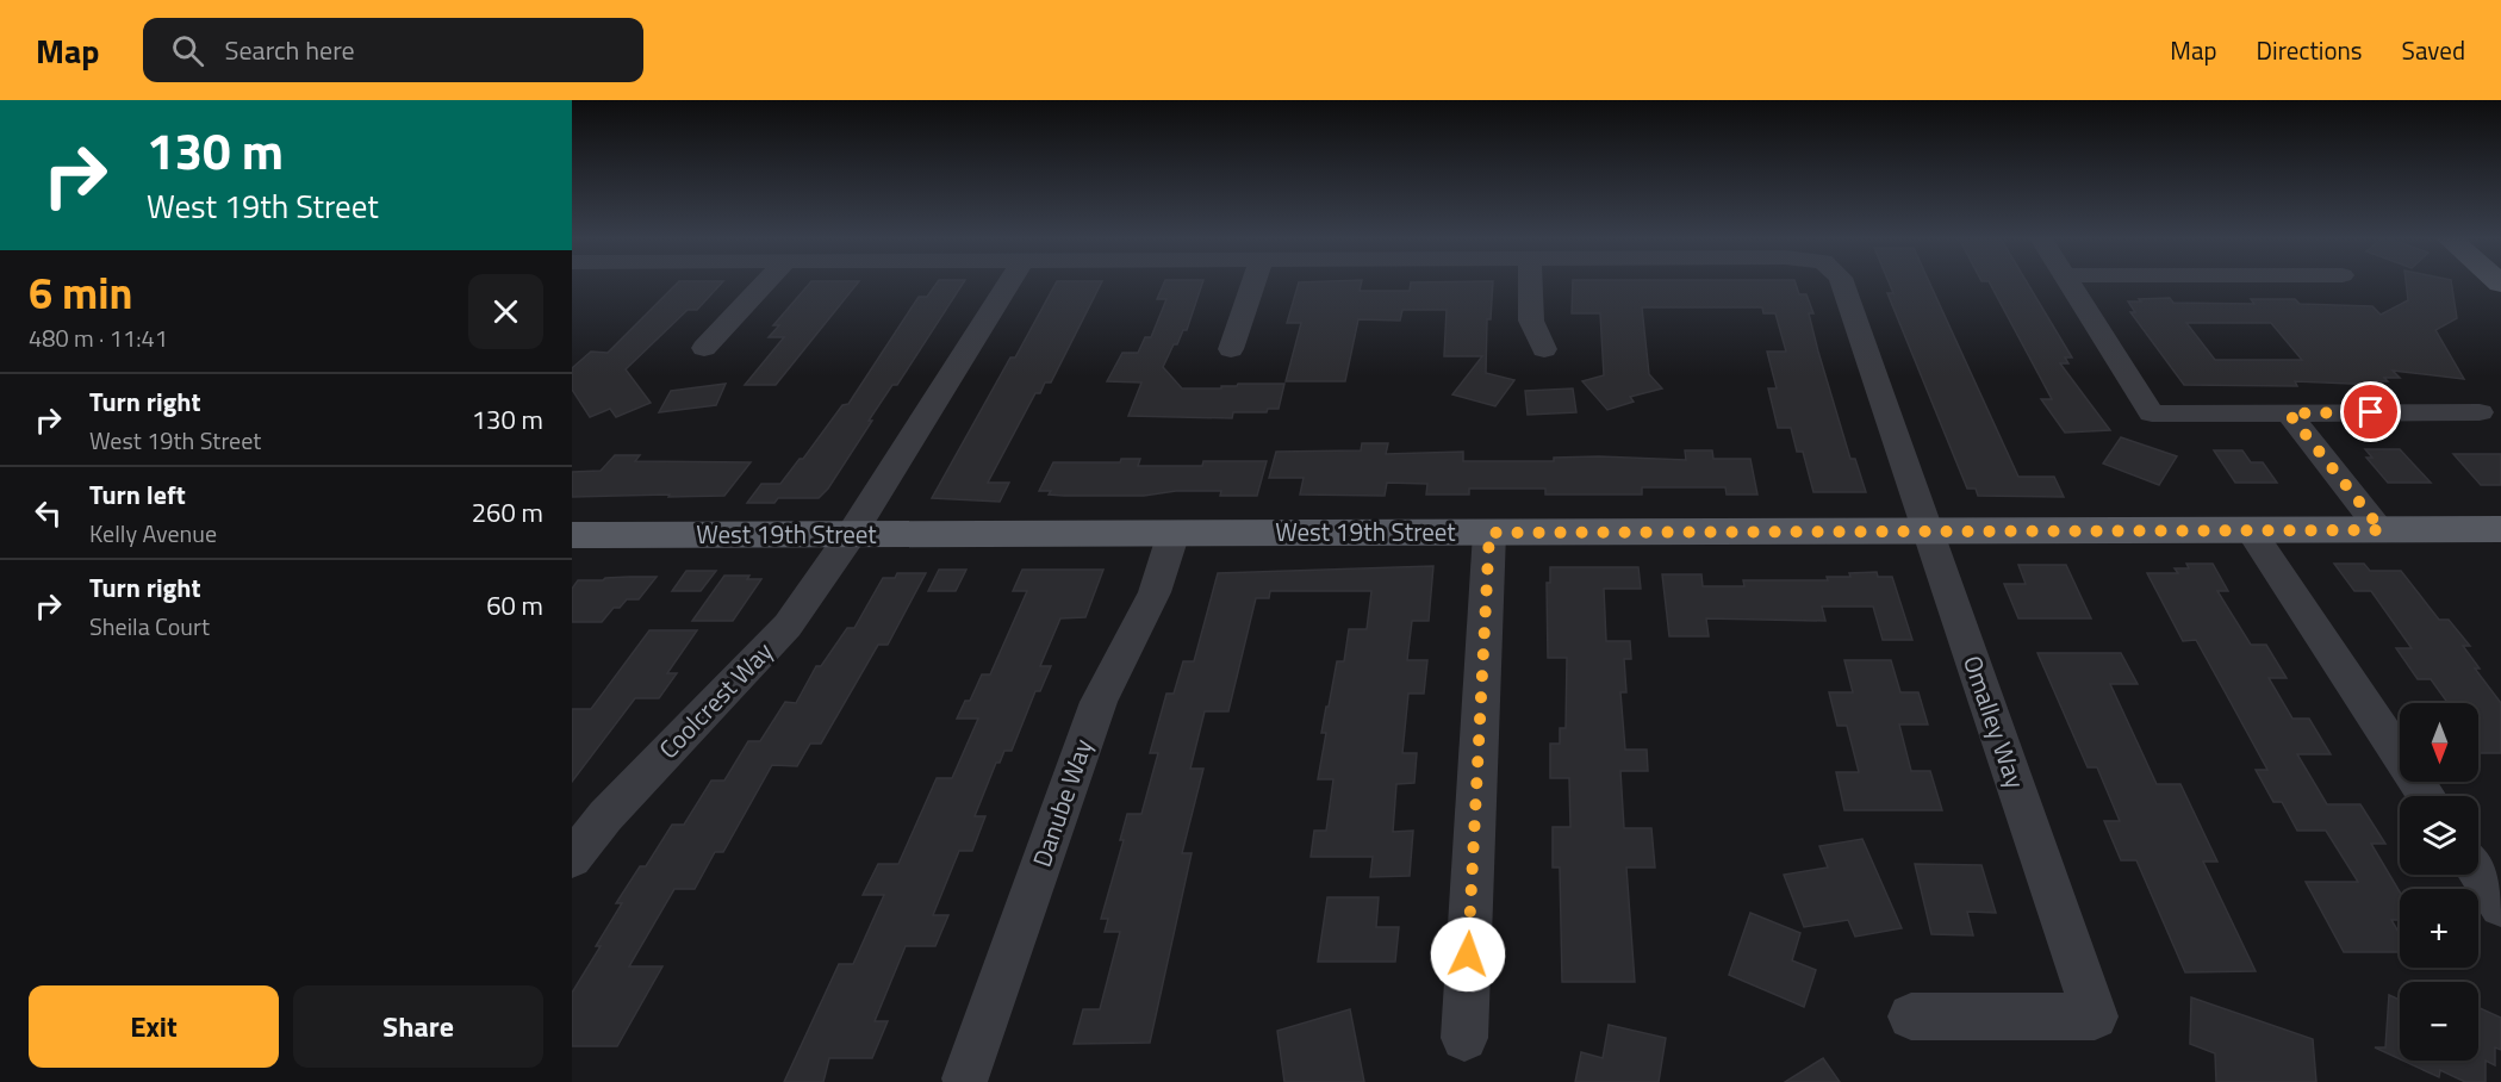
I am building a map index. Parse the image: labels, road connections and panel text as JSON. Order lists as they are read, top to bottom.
{
  "streets": {
    "main road": ["West 19th Street"],
    "street": ["Coolcrest Way", "Omalley Way", "Danube Way"]
  },
  "crossings": [
    ["West 19th Street", "Coolcrest Way"],
    ["West 19th Street", "Omalley Way"],
    ["West 19th Street", "Danube Way"]
  ],
  "north": "bottom",
  "page": {
    "header": "Map",
    "search": "Search here",
    "nav": ["Map", "Directions", "Saved"],
    "turn": ["130 m", "West 19th Street"],
    "heading": ["6 min", "480 m · 11:41"],
    "list": [
      {
        "name": "Turn right",
        "note": "West 19th Street",
        "value": "130 m"
      },
      {
        "name": "Turn left",
        "note": "Kelly Avenue",
        "value": "260 m"
      },
      {
        "name": "Turn right",
        "note": "Sheila Court",
        "value": "60 m"
      }
    ],
    "map_buttons": ["+", "−"],
    "buttons": ["Exit", "Share"]
  }
}
